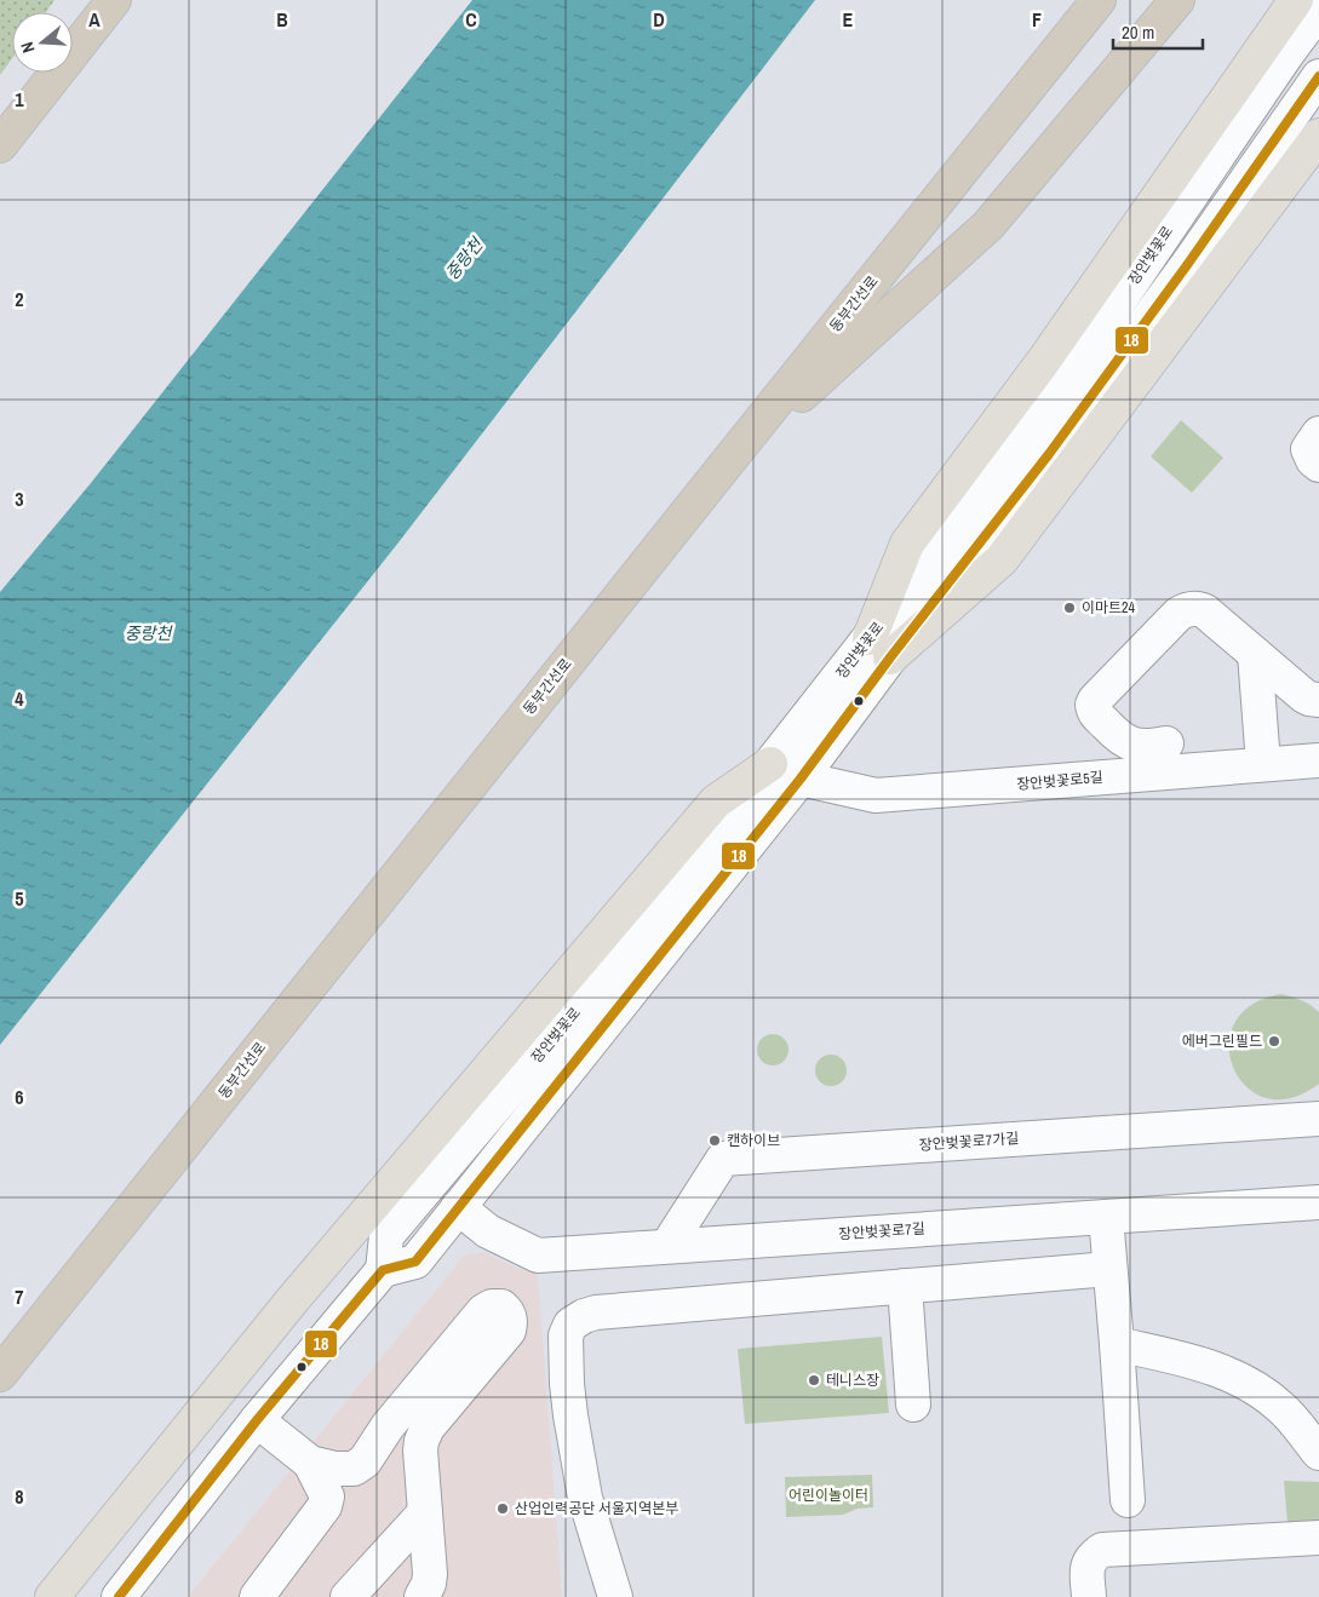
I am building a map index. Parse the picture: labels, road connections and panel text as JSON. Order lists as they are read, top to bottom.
{
  "streets": {
    "highway": ["동부간선로"],
    "street": [
      "장안벚꽃로",
      "장안벚꽃로5길",
      "장안벚꽃로7가길",
      "장안벚꽃로7길"
    ]
  },
  "crossings": [
    ["장안벚꽃로", "장안벚꽃로5길"],
    ["장안벚꽃로", "장안벚꽃로7길"],
    ["장안벚꽃로7가길", "장안벚꽃로7길"]
  ],
  "water": ["중랑천"],
  "parks": ["어린이놀이터"],
  "places": [
    "이마트24",
    "에버그린필드",
    "캔하이브",
    "테니스장",
    "산업인력공단 서울지역본부"
  ],
  "lines": ["transit line 18"],
  "scale_bar": "20 m",
  "north": "left",
  "grid": {
    "columns": [
      "A",
      "B",
      "C",
      "D",
      "E",
      "F"
    ],
    "rows": [
      "1",
      "2",
      "3",
      "4",
      "5",
      "6",
      "7",
      "8"
    ]
  }
}
